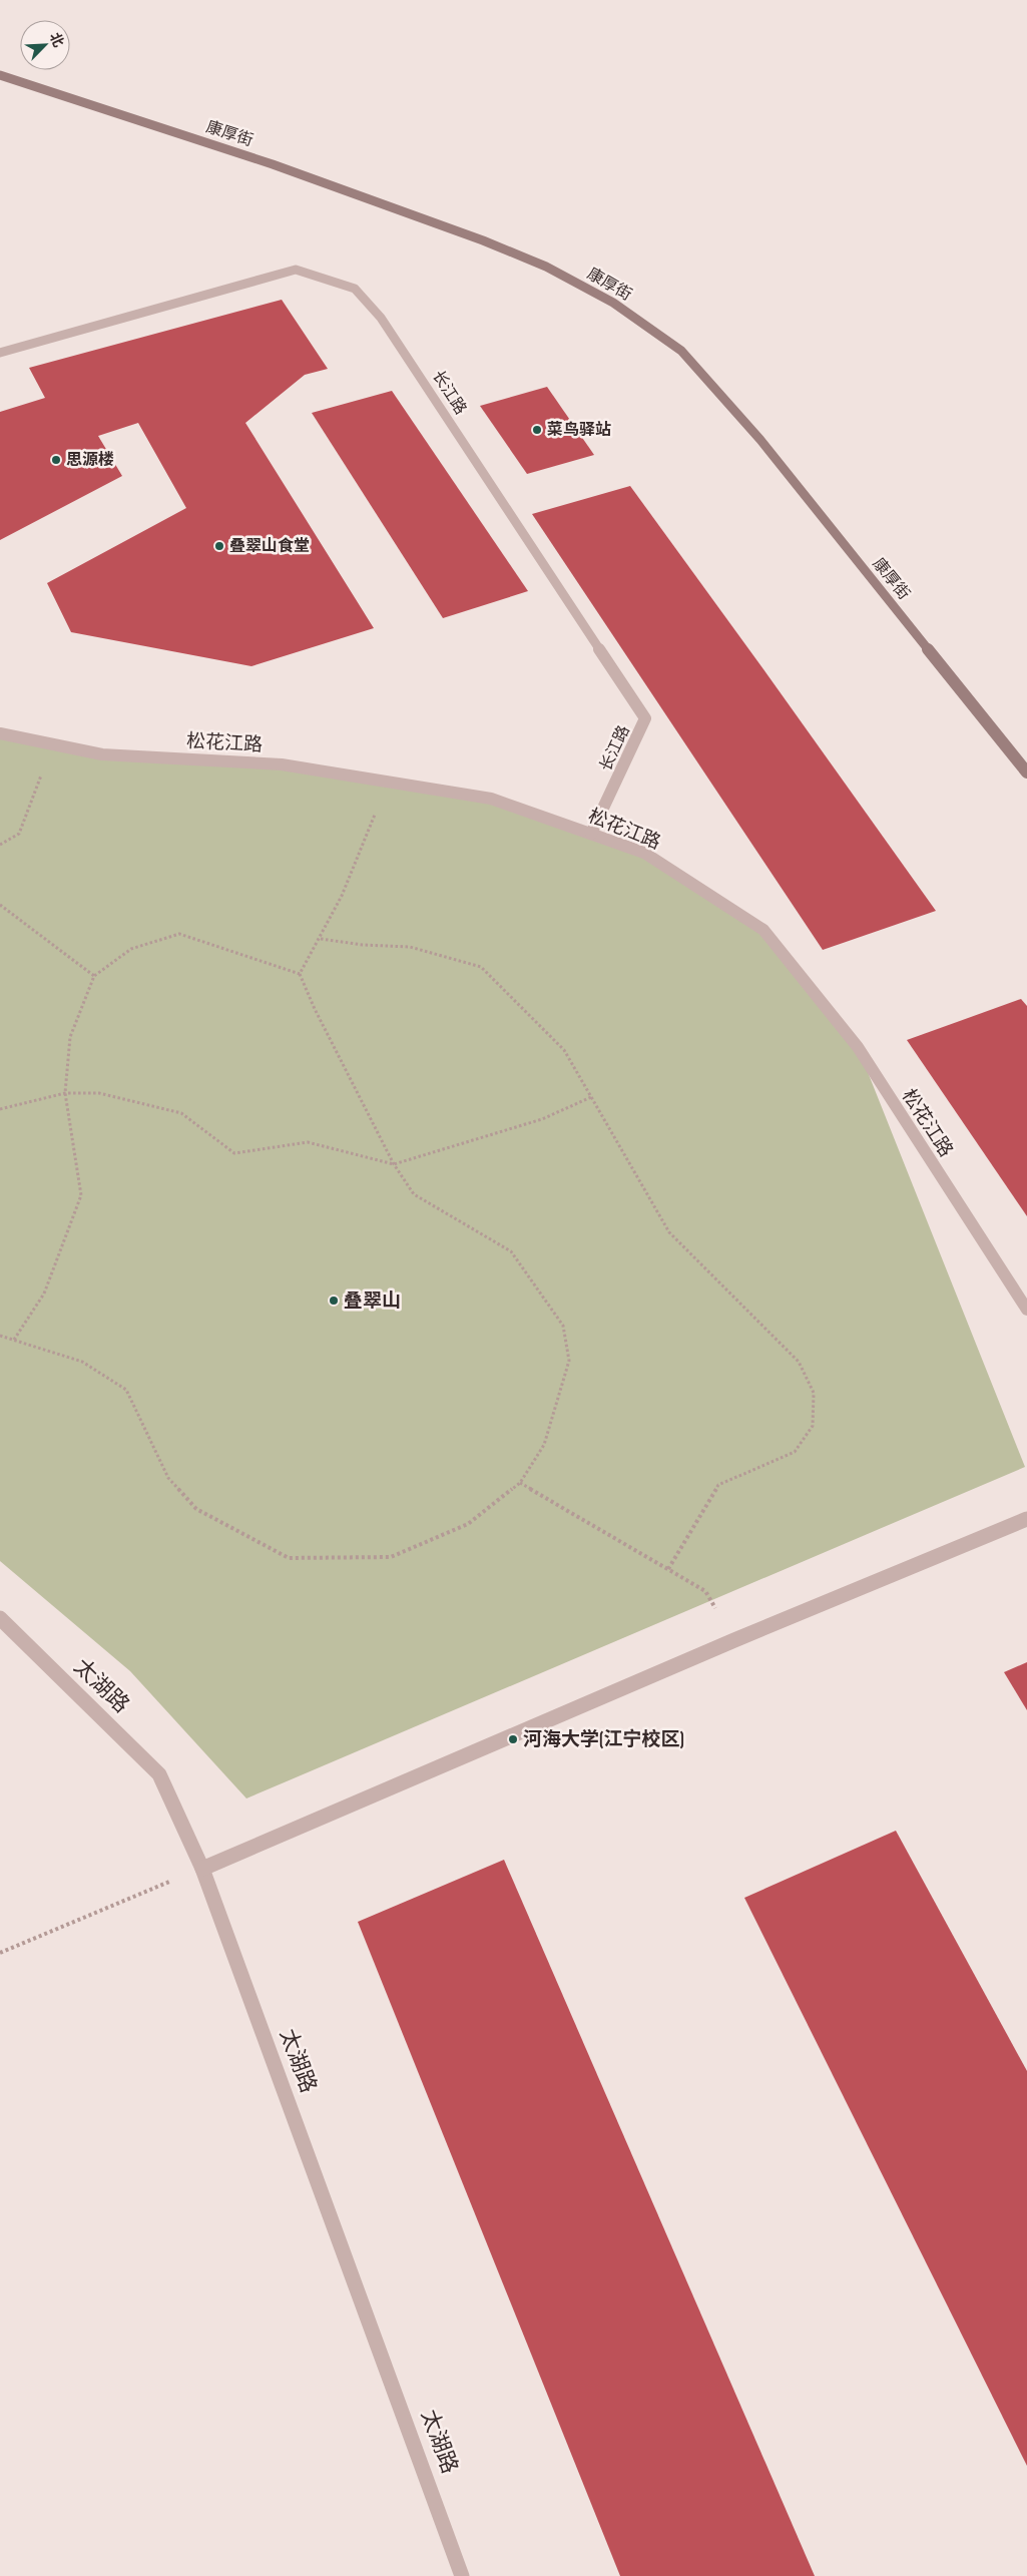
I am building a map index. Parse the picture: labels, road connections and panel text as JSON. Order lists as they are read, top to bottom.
{
  "streets": {
    "main road": ["康厚街"],
    "street": ["长江路", "松花江路", "太湖路"]
  },
  "crossings": [
    ["长江路", "松花江路"]
  ],
  "places": [
    "菜鸟驿站",
    "思源楼",
    "叠翠山食堂",
    "叠翠山",
    "河海大学(江宁校区)"
  ],
  "north": "top right"
}
